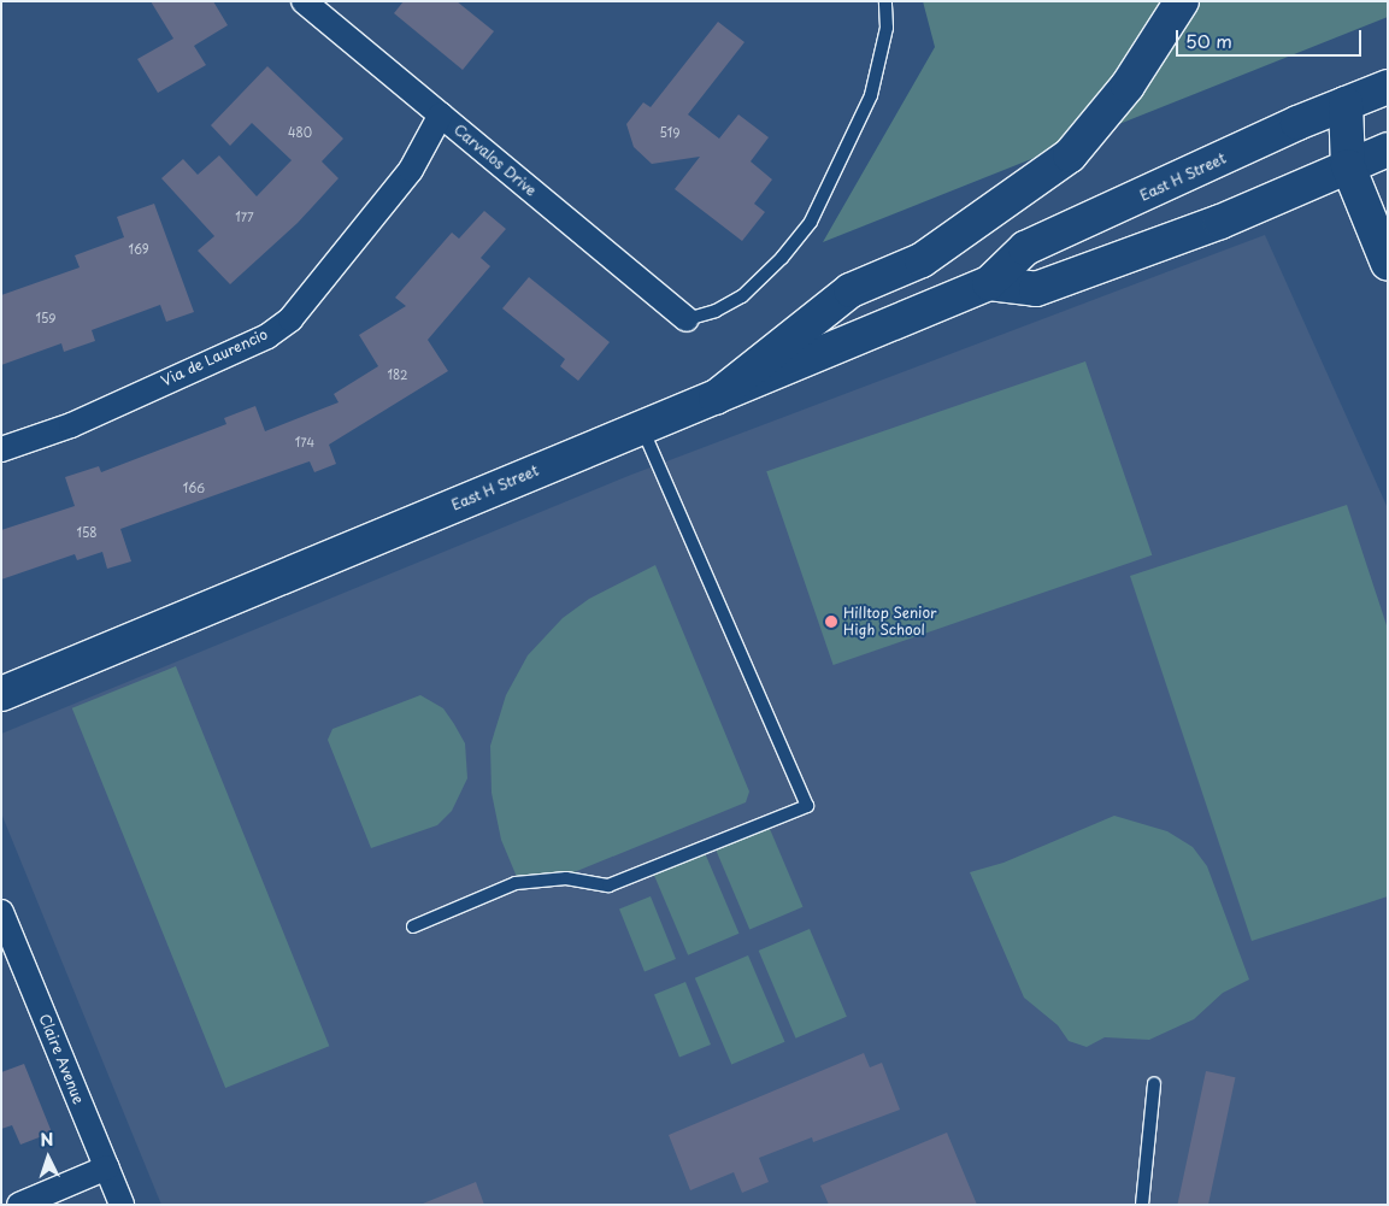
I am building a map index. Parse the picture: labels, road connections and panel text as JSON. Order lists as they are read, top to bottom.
{
  "streets": {
    "main road": ["East H Street"],
    "street": ["Carvalos Drive", "Via de Laurencio", "Claire Avenue"]
  },
  "crossings": [
    ["Carvalos Drive", "Via de Laurencio"]
  ],
  "places": ["Hilltop Senior High School"],
  "house_numbers": [
    "480",
    "519",
    "177",
    "169",
    "159",
    "182",
    "174",
    "166",
    "158"
  ],
  "scale_bar": "50 m",
  "north": "top"
}
